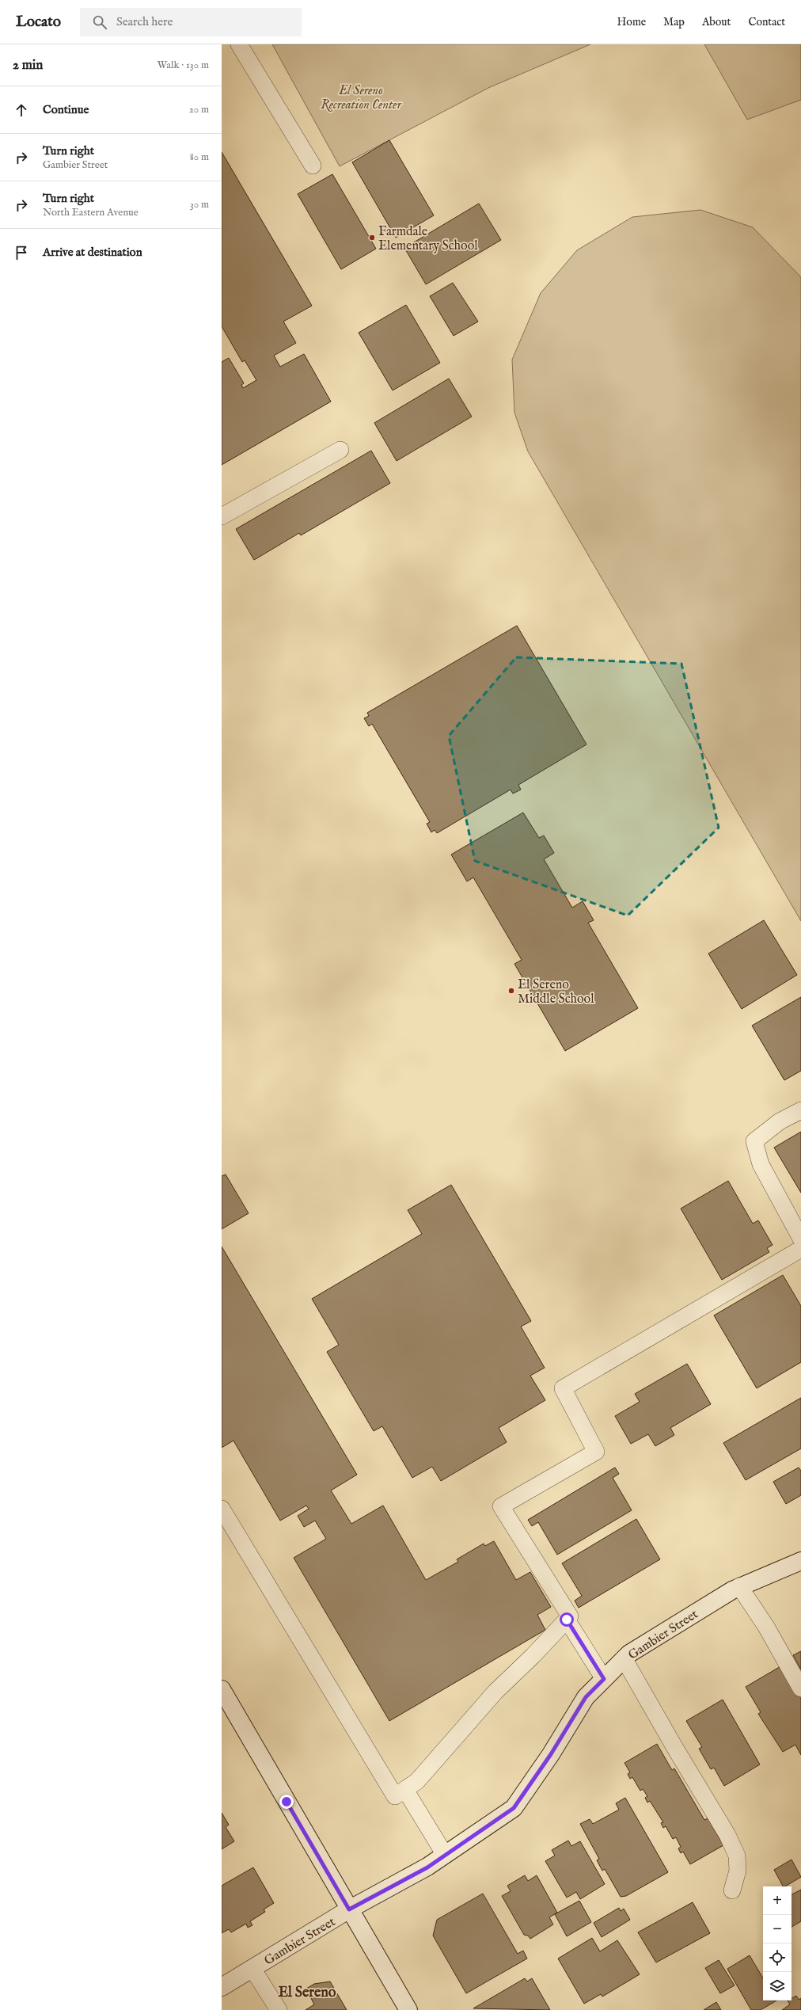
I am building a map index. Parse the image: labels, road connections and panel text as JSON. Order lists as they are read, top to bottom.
{
  "streets": {
    "street": ["Gambier Street"]
  },
  "districts": ["El Sereno"],
  "parks": ["El Sereno Recreation Center"],
  "places": ["Farmdale Elementary School", "El Sereno Middle School"],
  "page": {
    "header": "Locato",
    "search": "Search here",
    "nav": [
      "Home",
      "Map",
      "About",
      "Contact"
    ],
    "heading": ["2 min", "Walk · 130 m"],
    "list": [
      ["Continue", "20 m"],
      ["Turn right", "Gambier Street", "80 m"],
      ["Turn right", "North Eastern Avenue", "30 m"],
      "Arrive at destination"
    ],
    "map_buttons": ["+", "−"]
  }
}
